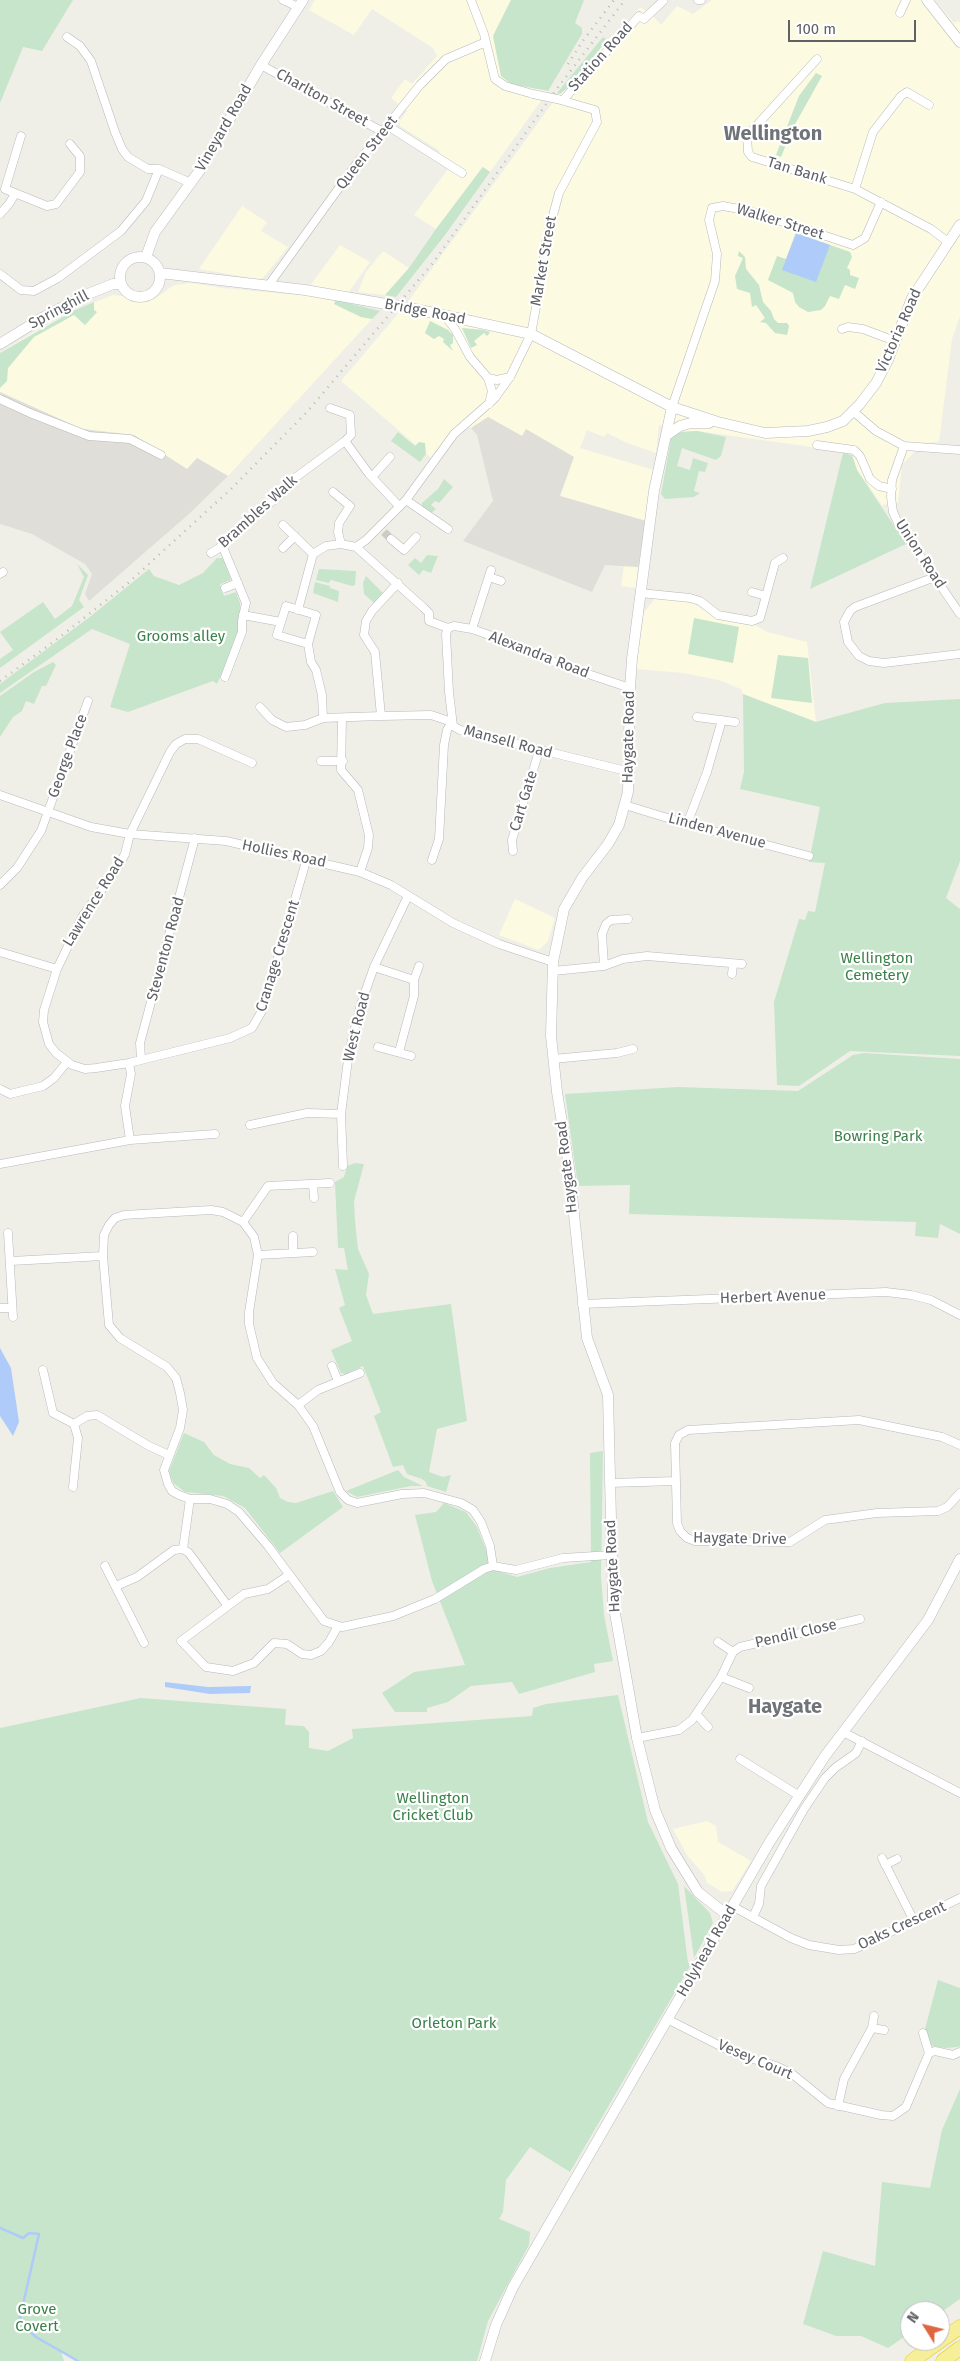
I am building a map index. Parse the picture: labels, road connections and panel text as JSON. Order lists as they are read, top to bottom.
{
  "streets": {
    "street": [
      "Station Road",
      "Charlton Street",
      "Vineyard Road",
      "Queen Street",
      "Tan Bank",
      "Walker Street",
      "Market Street",
      "Springhill",
      "Bridge Road",
      "Victoria Road",
      "Brambles Walk",
      "Union Road",
      "Alexandra Road",
      "Haygate Road",
      "Mansell Road",
      "George Place",
      "Cart Gate",
      "Linden Avenue",
      "Hollies Road",
      "Lawrence Road",
      "Steventon Road",
      "Cranage Crescent",
      "West Road",
      "Herbert Avenue",
      "Haygate Drive",
      "Pendil Close",
      "Oaks Crescent",
      "Holyhead Road",
      "Vesey Court"
    ]
  },
  "crossings": [
    ["Station Road", "Market Street"],
    ["Charlton Street", "Vineyard Road"],
    ["Charlton Street", "Queen Street"],
    ["Vineyard Road", "Springhill"],
    ["Vineyard Road", "Bridge Road"],
    ["Queen Street", "Bridge Road"],
    ["Tan Bank", "Walker Street"],
    ["Tan Bank", "Victoria Road"],
    ["Walker Street", "Bridge Road"],
    ["Walker Street", "Haygate Road"],
    ["Market Street", "Bridge Road"],
    ["Springhill", "Bridge Road"],
    ["Bridge Road", "Haygate Road"],
    ["Alexandra Road", "Haygate Road"],
    ["Alexandra Road", "Mansell Road"],
    ["Haygate Road", "Mansell Road"],
    ["Haygate Road", "Linden Avenue"],
    ["Haygate Road", "Hollies Road"],
    ["Haygate Road", "Herbert Avenue"],
    ["Haygate Road", "Oaks Crescent"],
    ["Haygate Road", "Holyhead Road"],
    ["Mansell Road", "Cart Gate"],
    ["George Place", "Hollies Road"],
    ["Hollies Road", "Lawrence Road"],
    ["Hollies Road", "Steventon Road"],
    ["Hollies Road", "Cranage Crescent"],
    ["Hollies Road", "West Road"],
    ["Steventon Road", "Cranage Crescent"],
    ["Oaks Crescent", "Holyhead Road"],
    ["Holyhead Road", "Vesey Court"]
  ],
  "districts": ["Wellington", "Haygate"],
  "parks": [
    "Grooms alley",
    "Wellington Cemetery",
    "Bowring Park",
    "Wellington Cricket Club",
    "Orleton Park",
    "Grove Covert"
  ],
  "scale_bar": "100 m",
  "north": "top left"
}
